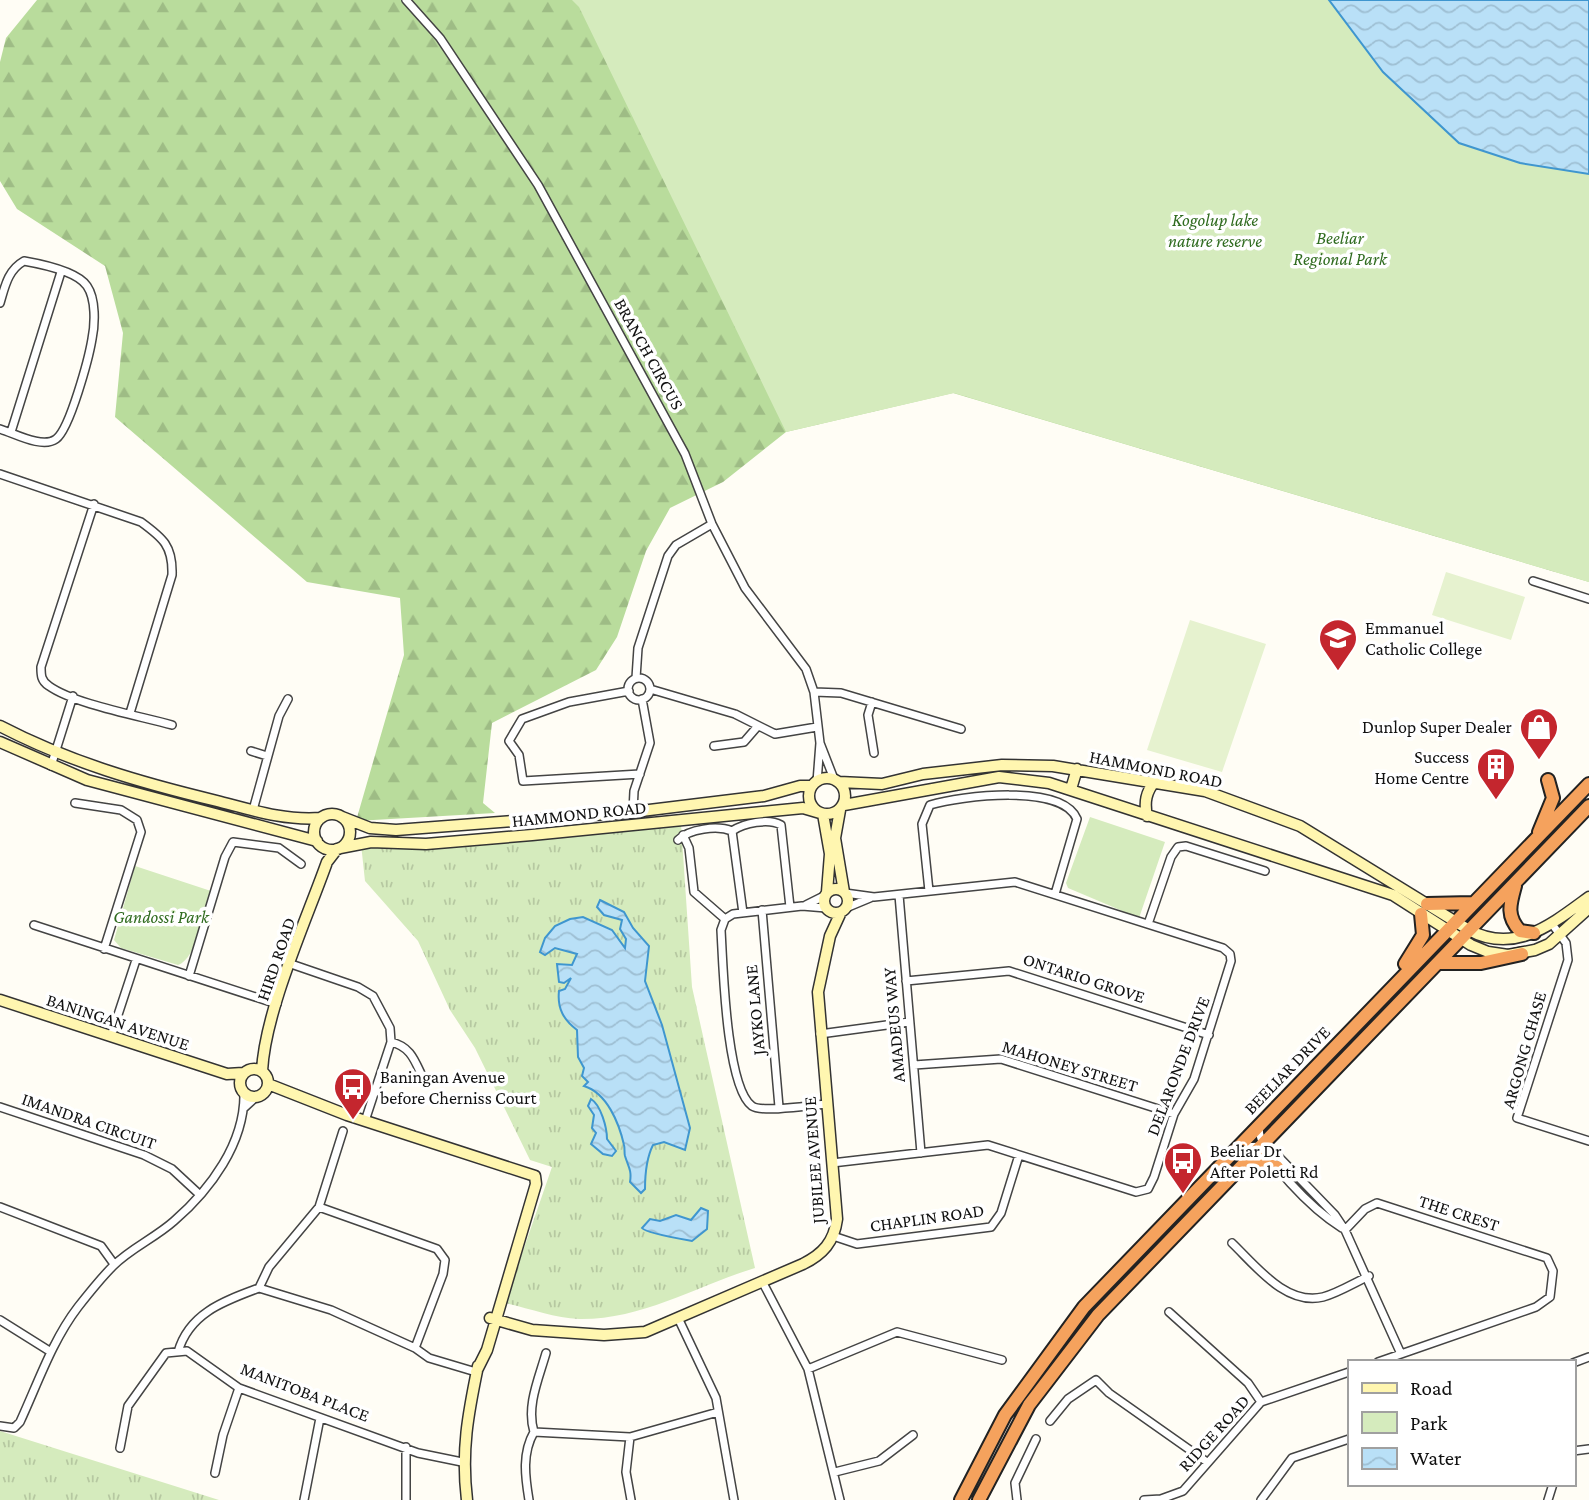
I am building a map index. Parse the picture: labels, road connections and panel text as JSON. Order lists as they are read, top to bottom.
{
  "streets": {
    "highway": ["BEELIAR DRIVE"],
    "main road": [
      "HAMMOND ROAD",
      "HIRD ROAD",
      "BANINGAN AVENUE",
      "JUBILEE AVENUE"
    ],
    "street": [
      "BRANCH CIRCUS",
      "ONTARIO GROVE",
      "JAYKO LANE",
      "AMADEUS WAY",
      "ARGONG CHASE",
      "MAHONEY STREET",
      "DELARONDE DRIVE",
      "IMANDRA CIRCUIT",
      "THE CREST",
      "CHAPLIN ROAD",
      "MANITOBA PLACE",
      "RIDGE ROAD"
    ]
  },
  "crossings": [
    ["BRANCH CIRCUS", "HAMMOND ROAD"],
    ["HAMMOND ROAD", "HIRD ROAD"],
    ["HAMMOND ROAD", "ARGONG CHASE"],
    ["HAMMOND ROAD", "BEELIAR DRIVE"],
    ["HIRD ROAD", "BANINGAN AVENUE"],
    ["ONTARIO GROVE", "AMADEUS WAY"],
    ["ONTARIO GROVE", "DELARONDE DRIVE"],
    ["AMADEUS WAY", "MAHONEY STREET"],
    ["AMADEUS WAY", "DELARONDE DRIVE"],
    ["MAHONEY STREET", "DELARONDE DRIVE"],
    ["DELARONDE DRIVE", "JUBILEE AVENUE"],
    ["DELARONDE DRIVE", "CHAPLIN ROAD"],
    ["JUBILEE AVENUE", "CHAPLIN ROAD"]
  ],
  "parks": ["Kogolup lake nature reserve", "Beeliar Regional Park", "Gandossi Park"],
  "places": {
    "school or university": ["Emmanuel Catholic College"],
    "shop": ["Dunlop Super Dealer"],
    "building": ["Success Home Centre"],
    "bus stop": ["Baningan Avenue before Cherniss Court", "Beeliar Dr After Poletti Rd"]
  },
  "legend": ["Road", "Park", "Water"]
}
